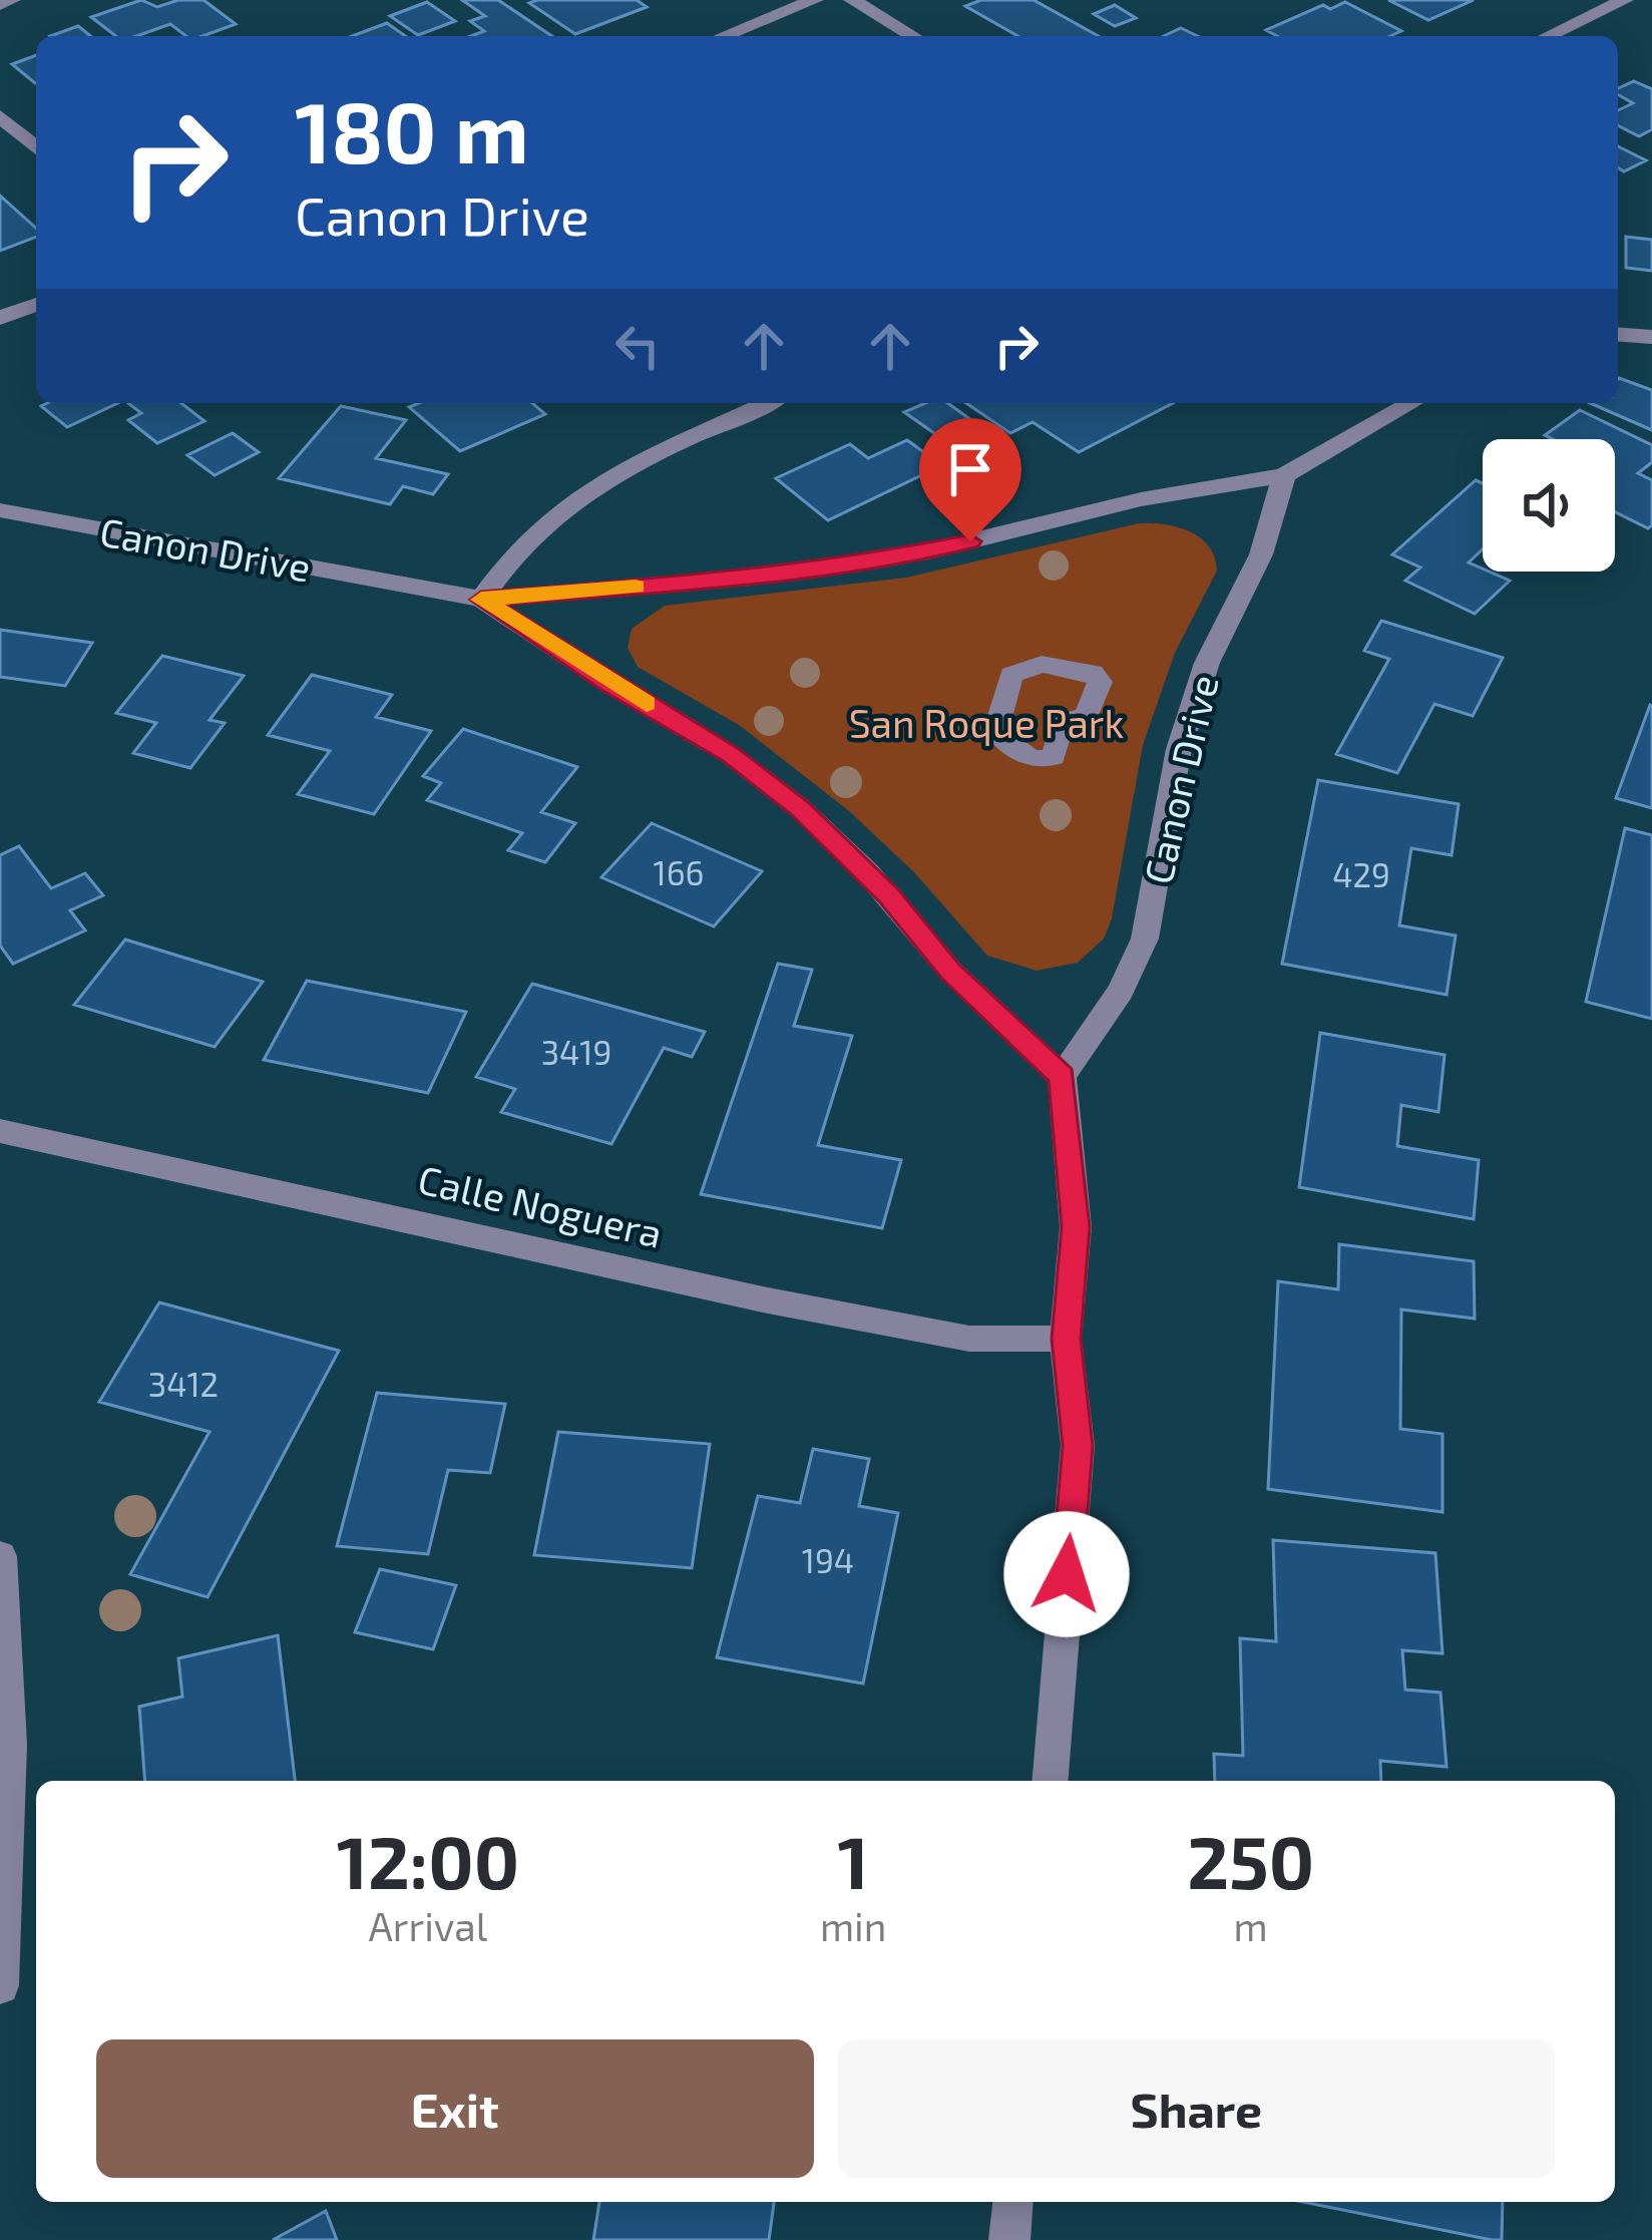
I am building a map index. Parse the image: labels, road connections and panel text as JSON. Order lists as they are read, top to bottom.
{
  "streets": {
    "street": ["Canon Drive", "Calle Noguera"]
  },
  "parks": ["San Roque Park"],
  "house_numbers": [
    "166",
    "429",
    "3419",
    "3412",
    "194"
  ],
  "page": {
    "turn": ["180 m", "Canon Drive"],
    "eta": [
      "12:00",
      "Arrival",
      "1",
      "min",
      "250",
      "m"
    ],
    "buttons": ["Exit", "Share"]
  }
}
